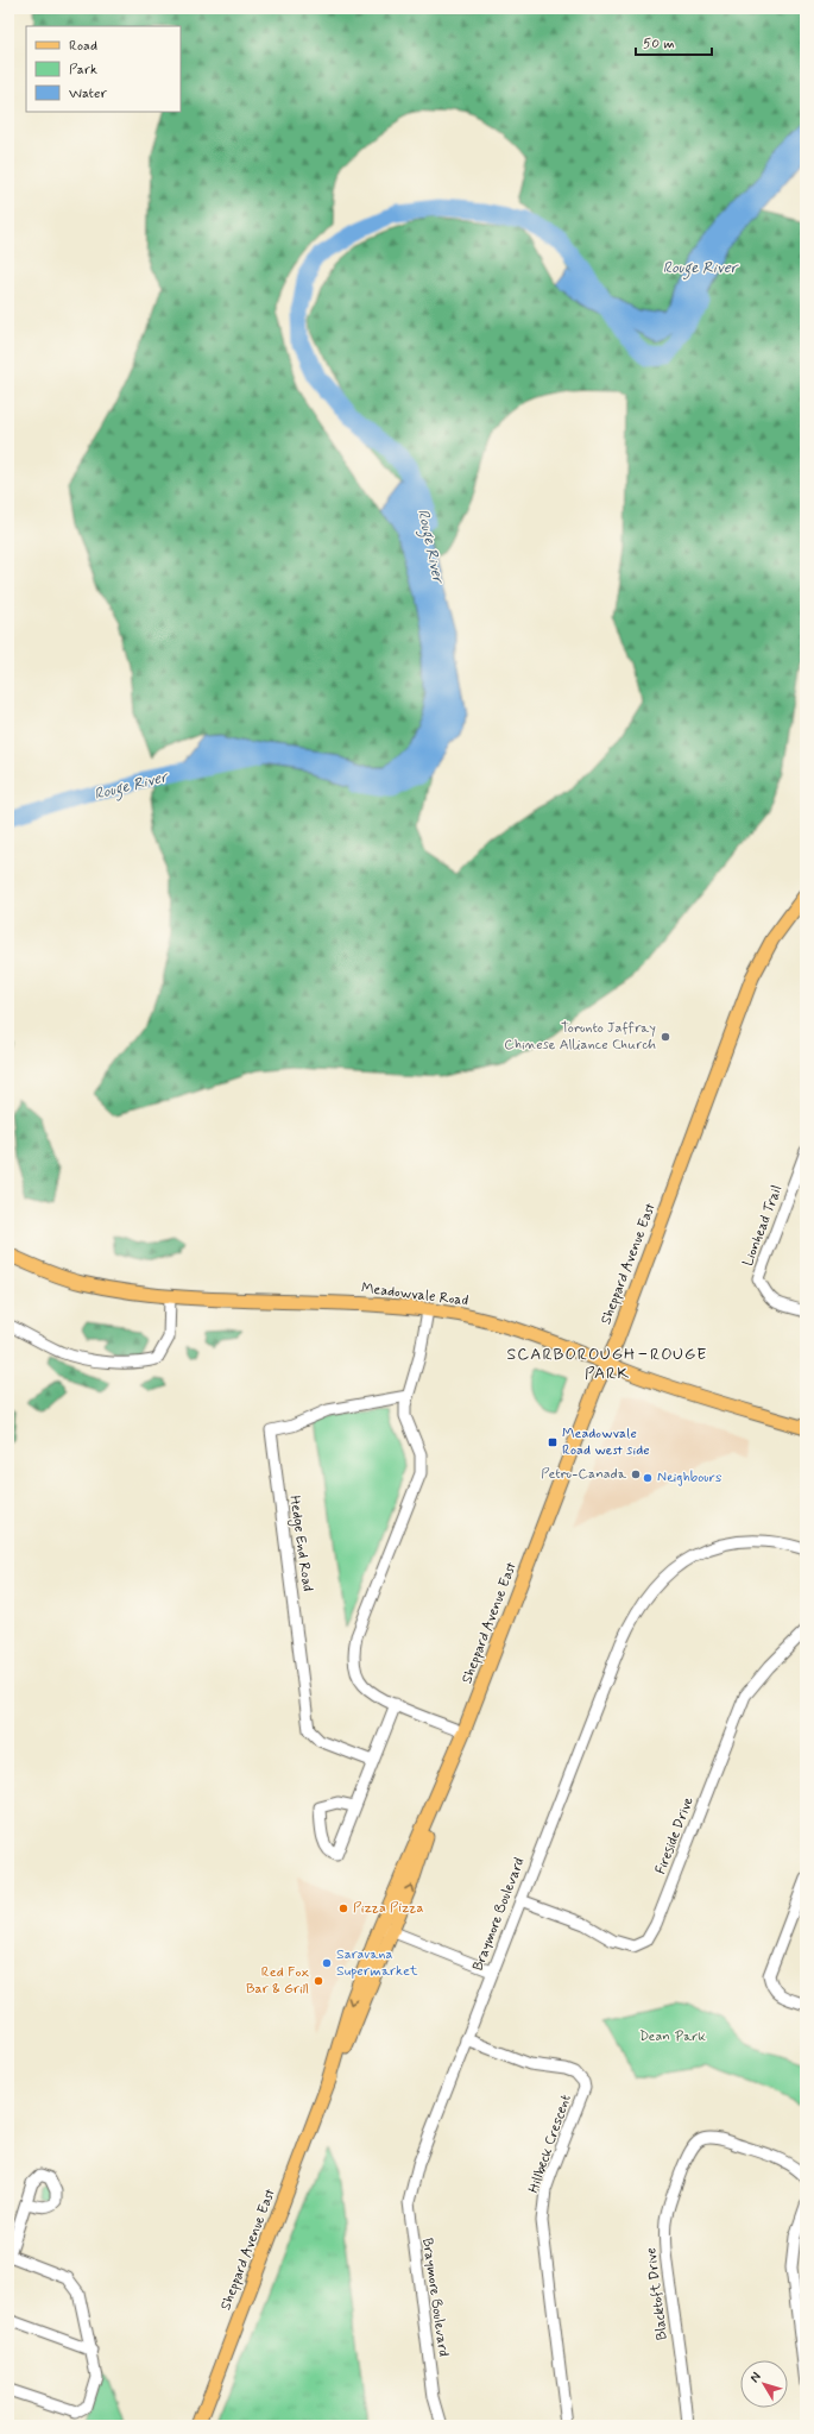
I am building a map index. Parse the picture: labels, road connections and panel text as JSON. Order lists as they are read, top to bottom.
{
  "streets": {
    "main road": ["Sheppard Avenue East", "Meadowvale Road"],
    "street": [
      "Lionhead Trail",
      "Hedge End Road",
      "Fireside Drive",
      "Braymore Boulevard",
      "Hillbeck Crescent",
      "Blacktoft Drive"
    ]
  },
  "crossings": [
    ["Sheppard Avenue East", "Meadowvale Road"],
    ["Fireside Drive", "Braymore Boulevard"],
    ["Braymore Boulevard", "Hillbeck Crescent"]
  ],
  "districts": ["SCARBOROUGH–ROUGE PARK"],
  "water": ["Rouge River"],
  "parks": ["Dean Park"],
  "places": {
    "other": [
      "Toronto Jaffray Chinese Alliance Church",
      "Petro-Canada",
      "Neighbours",
      "Pizza Pizza",
      "Saravana Supermarket",
      "Red Fox Bar & Grill"
    ],
    "transit": ["Meadowvale Road west side"]
  },
  "legend": ["Road", "Park", "Water"],
  "scale_bar": "50 m",
  "north": "top left"
}
